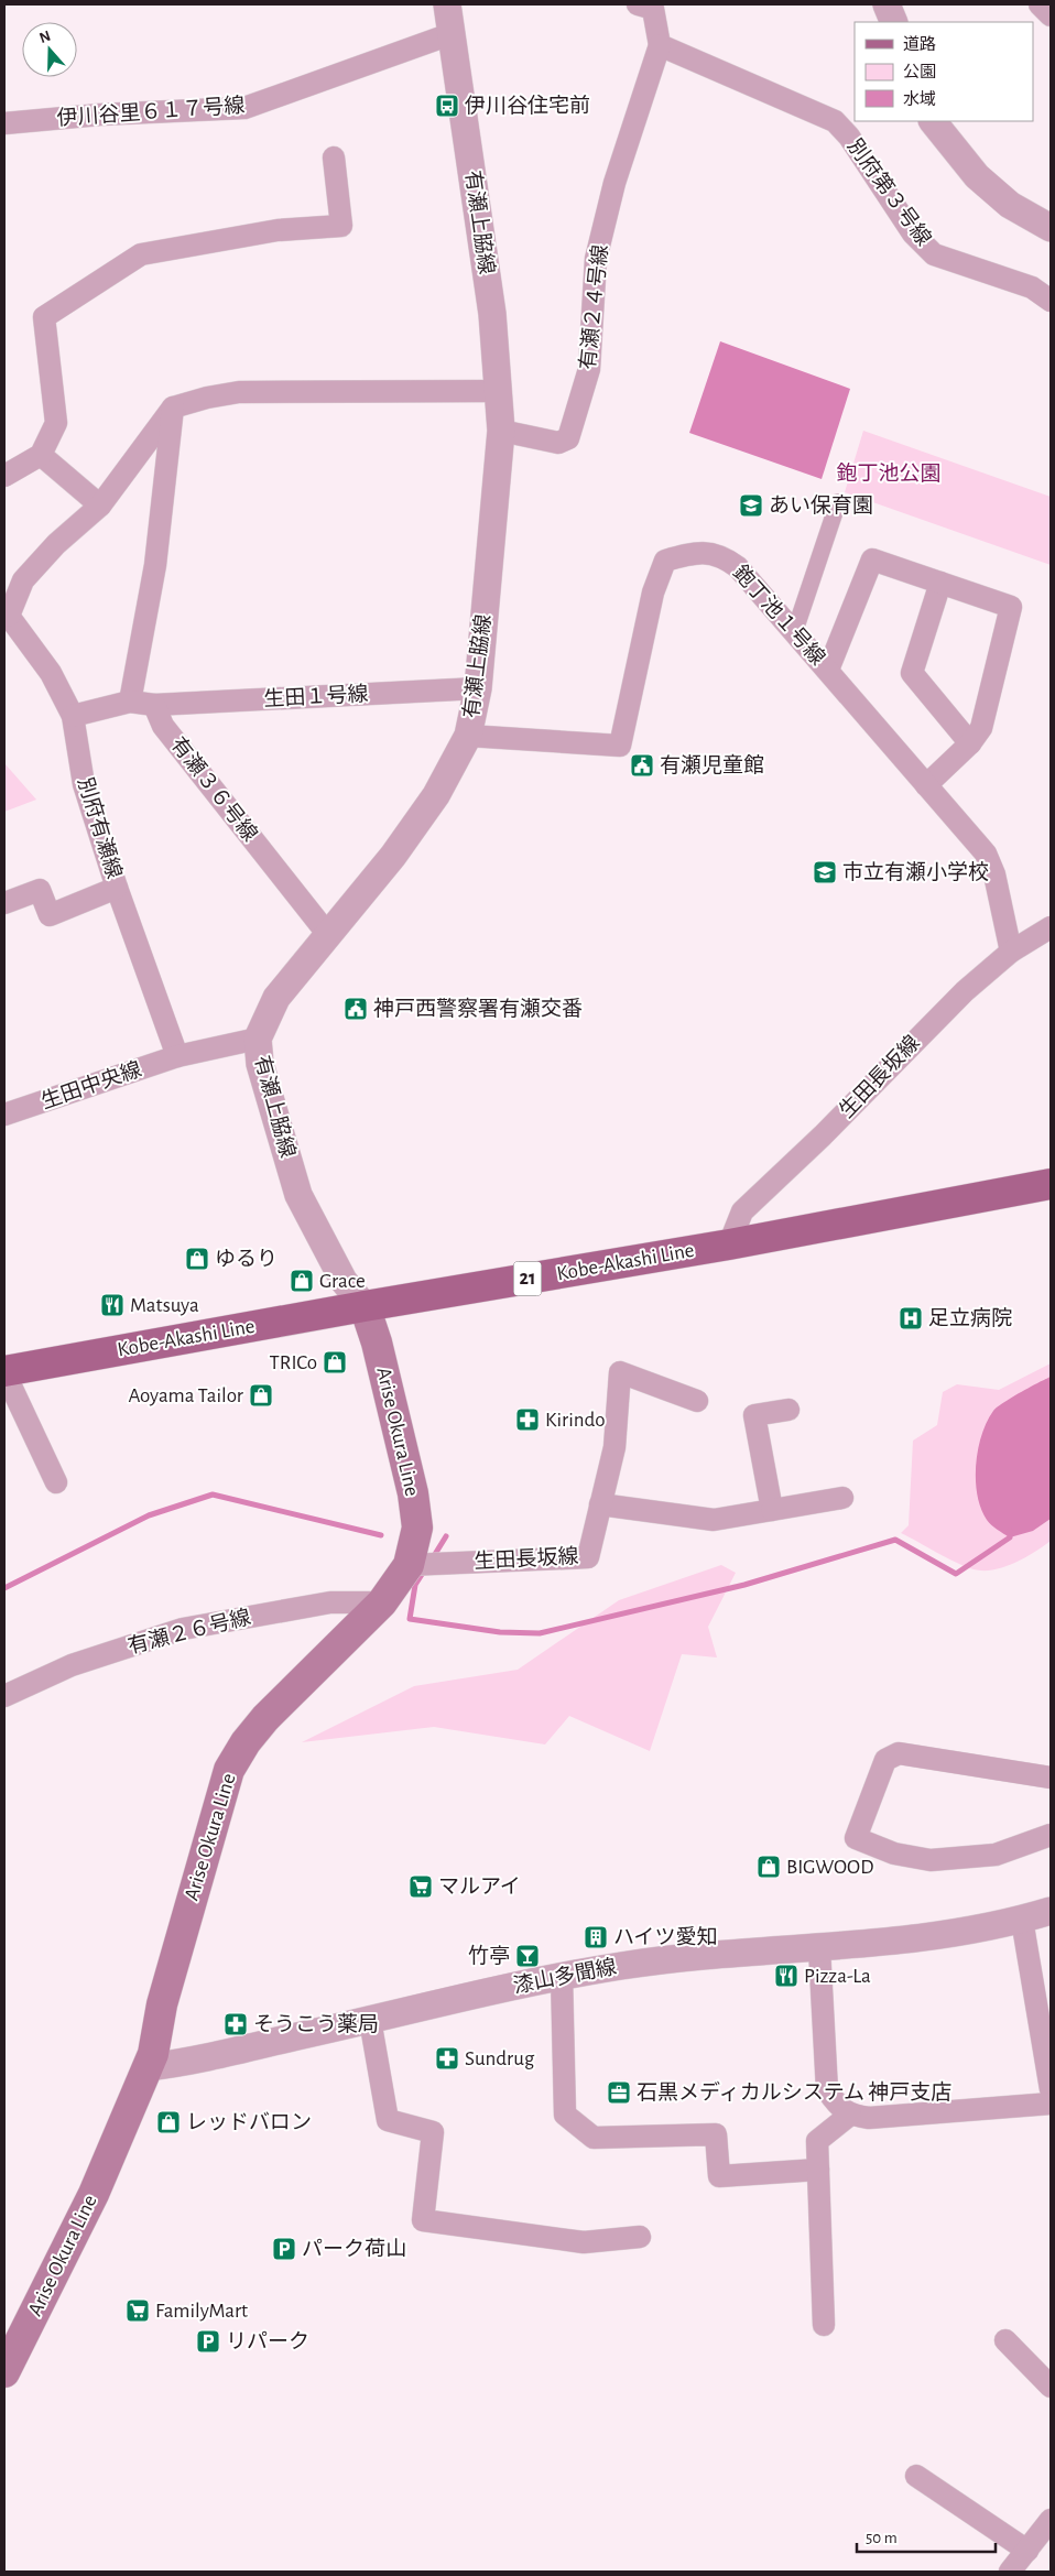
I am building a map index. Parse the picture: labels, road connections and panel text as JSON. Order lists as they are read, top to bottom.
{
  "streets": {
    "main road": ["Kobe-Akashi Line", "21", "Arise Okura Line"],
    "street": [
      "伊川谷里６１７号線",
      "別府第３号線",
      "有瀬上脇線",
      "有瀬２４号線",
      "鉋丁池１号線",
      "生田１号線",
      "有瀬３６号線",
      "別府有瀬線",
      "生田長坂線",
      "生田中央線",
      "有瀬２６号線",
      "漆山多聞線"
    ]
  },
  "crossings": [
    ["伊川谷里６１７号線", "有瀬上脇線"],
    ["別府第３号線", "有瀬２４号線"],
    ["有瀬上脇線", "有瀬２４号線"],
    ["有瀬上脇線", "鉋丁池１号線"],
    ["有瀬上脇線", "生田１号線"],
    ["有瀬上脇線", "有瀬３６号線"],
    ["有瀬上脇線", "生田中央線"],
    ["有瀬上脇線", "Kobe-Akashi Line"],
    ["有瀬上脇線", "Arise Okura Line"],
    ["鉋丁池１号線", "生田長坂線"],
    ["生田１号線", "有瀬３６号線"],
    ["別府有瀬線", "生田中央線"],
    ["生田長坂線", "Kobe-Akashi Line"],
    ["生田長坂線", "Arise Okura Line"],
    ["Kobe-Akashi Line", "Arise Okura Line"],
    ["Arise Okura Line", "有瀬２６号線"],
    ["Arise Okura Line", "漆山多聞線"]
  ],
  "parks": ["鉋丁池公園"],
  "places": {
    "bus stop": ["伊川谷住宅前"],
    "school or university": ["あい保育園", "市立有瀬小学校"],
    "public building": ["有瀬児童館", "神戸西警察署有瀬交番"],
    "shop": [
      "ゆるり",
      "Grace",
      "TRICo",
      "Aoyama Tailor",
      "BIGWOOD",
      "レッドバロン"
    ],
    "restaurant": ["Matsuya", "Pizza-La"],
    "hospital": ["足立病院"],
    "pharmacy": ["Kirindo", "そうこう薬局", "Sundrug"],
    "supermarket": ["マルアイ", "FamilyMart"],
    "building": ["ハイツ愛知"],
    "bar": ["竹亭"],
    "office": ["石黒メディカルシステム 神戸支店"],
    "parking": ["パーク荷山", "リパーク"]
  },
  "legend": ["道路", "公園", "水域"],
  "scale_bar": "50 m",
  "north": "top"
}
